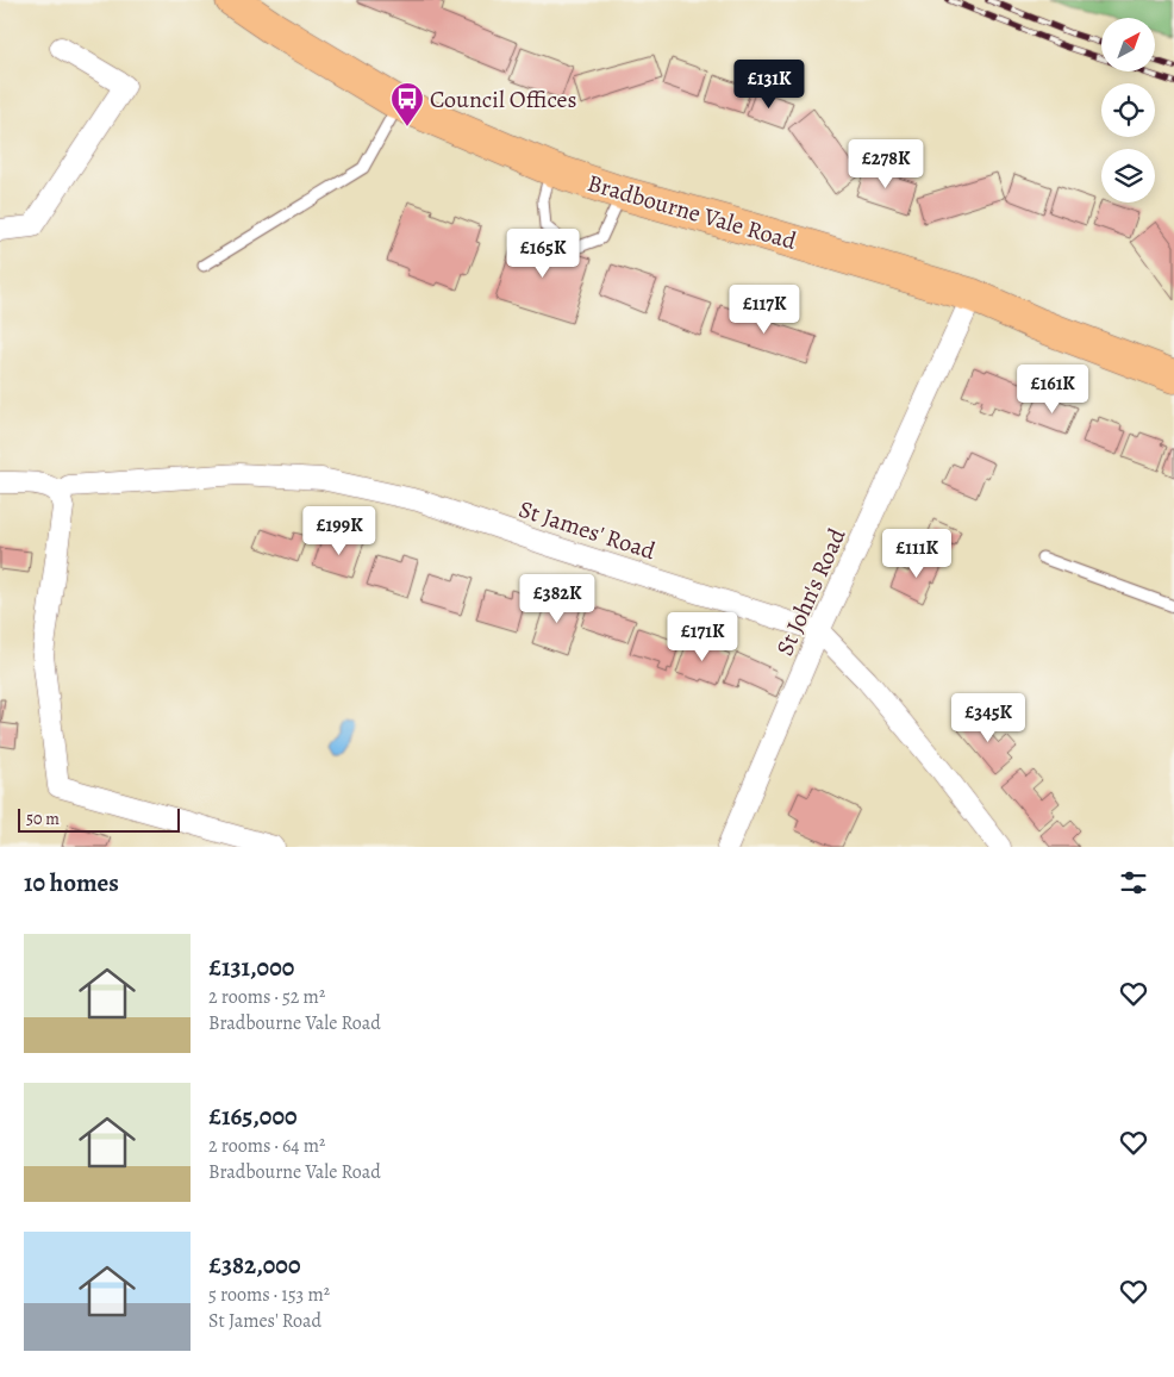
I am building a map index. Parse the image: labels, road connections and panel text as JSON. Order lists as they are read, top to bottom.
{
  "streets": {
    "highway": ["Bradbourne Vale Road"],
    "street": ["St James' Road", "St John's Road"]
  },
  "crossings": [
    ["Bradbourne Vale Road", "St John's Road"],
    ["St James' Road", "St John's Road"]
  ],
  "places": {
    "bus stop": ["Council Offices"]
  },
  "scale_bar": "50 m",
  "north": "top right",
  "page": {
    "price": [
      "£131K",
      "£278K",
      "£165K",
      "£117K",
      "£161K",
      "£199K",
      "£111K",
      "£382K",
      "£171K",
      "£345K"
    ],
    "scale": "50 m",
    "heading": "10 homes",
    "list": [
      {
        "name": "£131,000",
        "note": "2 rooms · 52 m² · Bradbourne Vale Road"
      },
      {
        "name": "£165,000",
        "note": "2 rooms · 64 m² · Bradbourne Vale Road"
      },
      {
        "name": "£382,000",
        "note": "5 rooms · 153 m² · St James' Road"
      }
    ]
  }
}
